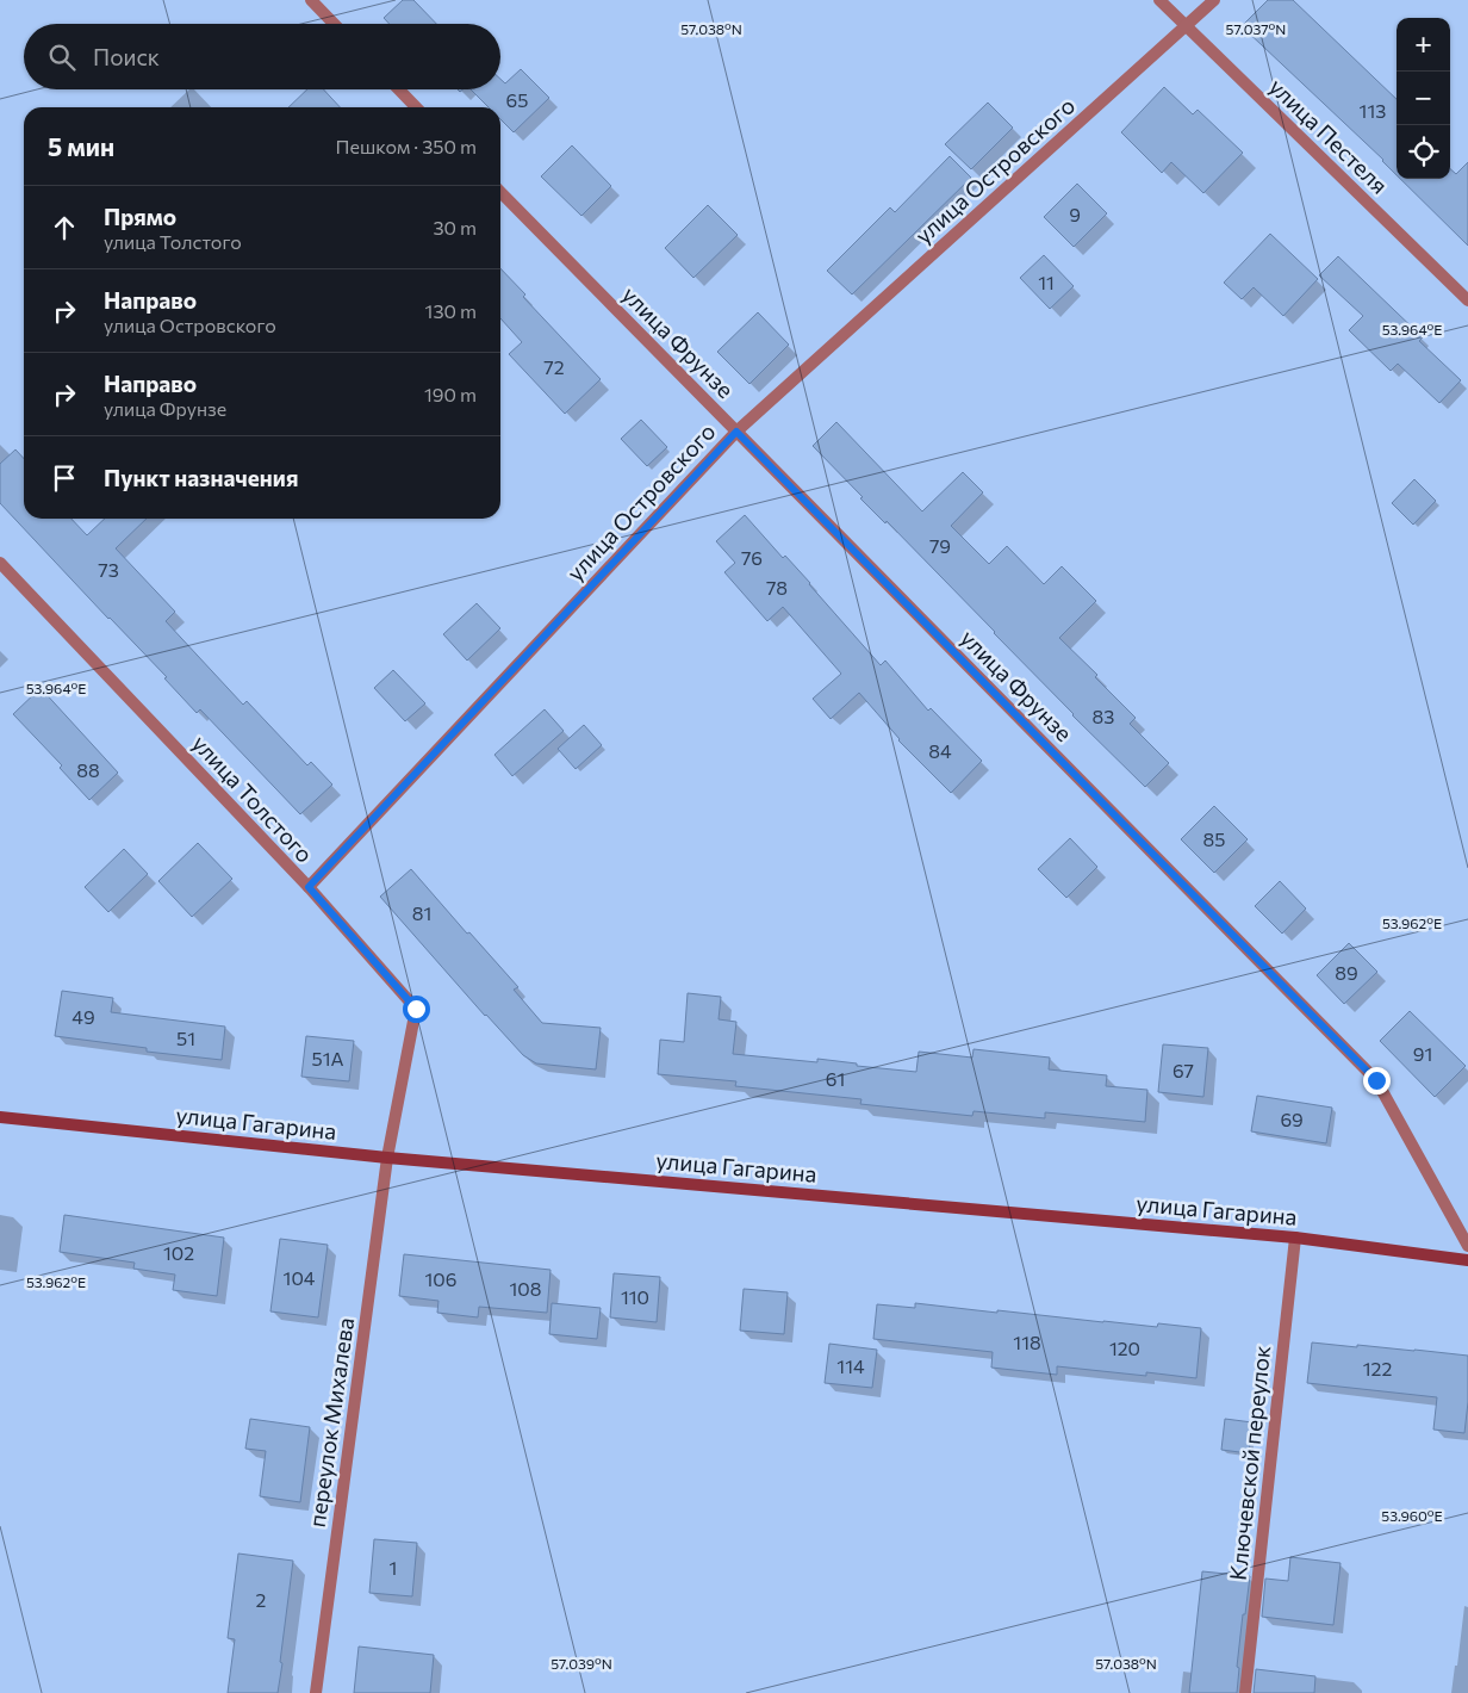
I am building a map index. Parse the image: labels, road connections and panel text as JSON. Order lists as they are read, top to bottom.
{
  "streets": {
    "main road": ["улица Гагарина"],
    "street": [
      "улица Пестеля",
      "улица Островского",
      "улица Фрунзе",
      "улица Толстого",
      "переулок Михалева",
      "Ключевской переулок"
    ]
  },
  "crossings": [
    ["улица Пестеля", "улица Островского"],
    ["улица Островского", "улица Фрунзе"],
    ["улица Островского", "улица Толстого"],
    ["улица Толстого", "улица Гагарина"],
    ["улица Толстого", "переулок Михалева"],
    ["улица Гагарина", "переулок Михалева"],
    ["улица Гагарина", "Ключевской переулок"]
  ],
  "house_numbers": [
    "65",
    "113",
    "9",
    "11",
    "72",
    "79",
    "76",
    "73",
    "78",
    "83",
    "84",
    "88",
    "85",
    "81",
    "89",
    "49",
    "51",
    "91",
    "51А",
    "67",
    "61",
    "69",
    "102",
    "104",
    "106",
    "108",
    "110",
    "118",
    "120",
    "114",
    "122",
    "1",
    "2"
  ],
  "page": {
    "map_buttons": ["+", "−"],
    "search": "Поиск",
    "heading": ["5 мин", "Пешком · 350 m"],
    "list": [
      ["Прямо", "улица Толстого", "30 m"],
      ["Направо", "улица Островского", "130 m"],
      ["Направо", "улица Фрунзе", "190 m"],
      "Пункт назначения"
    ]
  },
  "coordinates": [
    "57.037°N",
    "57.038°N",
    "53.964°E",
    "53.962°E",
    "53.960°E",
    "57.039°N"
  ]
}
